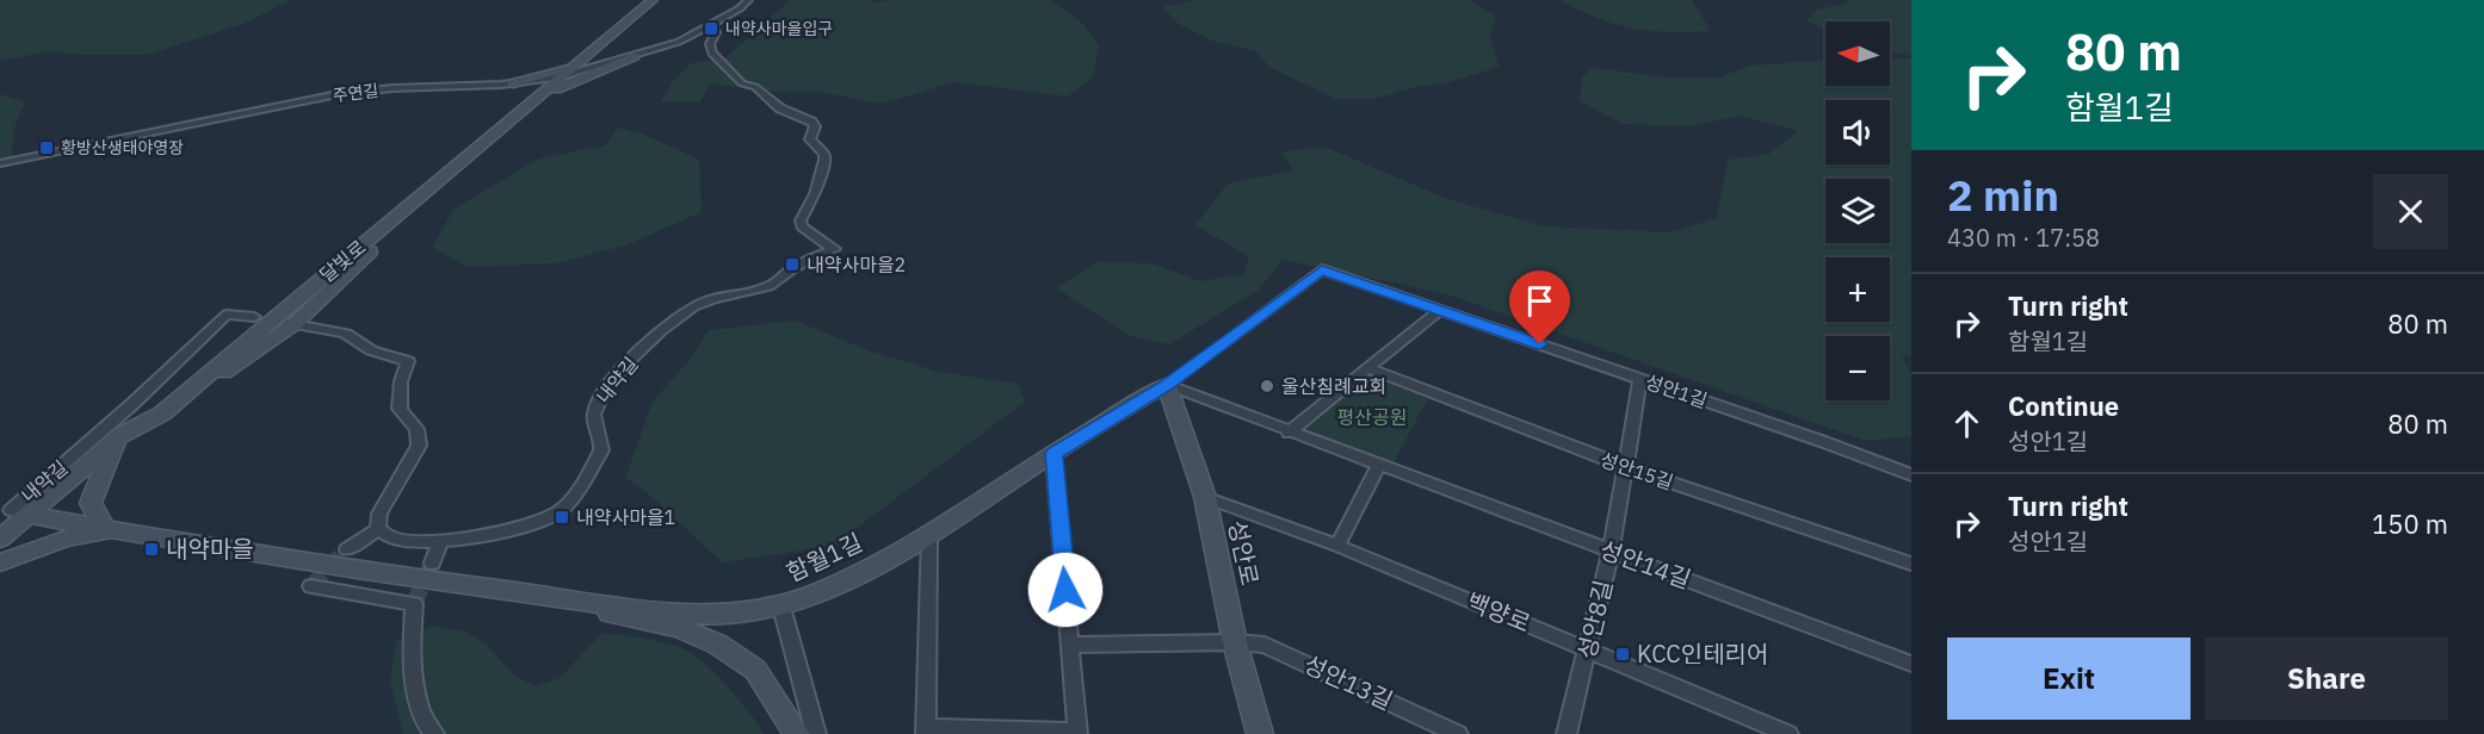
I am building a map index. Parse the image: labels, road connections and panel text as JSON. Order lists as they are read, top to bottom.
{
  "streets": {
    "main road": ["달빛로", "성안로", "함월1길"],
    "street": [
      "주연길",
      "내약길",
      "성안1길",
      "성안15길",
      "성안14길",
      "백양로",
      "성안8길",
      "성안13길"
    ]
  },
  "crossings": [
    ["주연길", "달빛로"],
    ["주연길", "내약길"],
    ["달빛로", "내약길"],
    ["성안1길", "성안로"],
    ["성안1길", "함월1길"],
    ["성안1길", "성안14길"],
    ["성안1길", "성안8길"],
    ["성안15길", "성안8길"],
    ["성안로", "함월1길"],
    ["성안로", "성안14길"],
    ["성안로", "백양로"],
    ["성안로", "성안13길"],
    ["함월1길", "성안14길"],
    ["성안14길", "성안8길"],
    ["백양로", "성안8길"]
  ],
  "parks": ["평산공원"],
  "places": {
    "transit": [
      "내약사마을입구",
      "황방산생태야영장",
      "내약사마을2",
      "내약사마을1",
      "내약마을",
      "KCC인테리어"
    ],
    "other": ["울산침례교회"]
  },
  "north": "left",
  "page": {
    "turn": ["80 m", "함월1길"],
    "map_buttons": ["+", "−"],
    "heading": ["2 min", "430 m · 17:58"],
    "list": [
      {
        "name": "Turn right",
        "note": "함월1길",
        "value": "80 m"
      },
      {
        "name": "Continue",
        "note": "성안1길",
        "value": "80 m"
      },
      {
        "name": "Turn right",
        "note": "성안1길",
        "value": "150 m"
      }
    ],
    "buttons": ["Exit", "Share"]
  }
}
